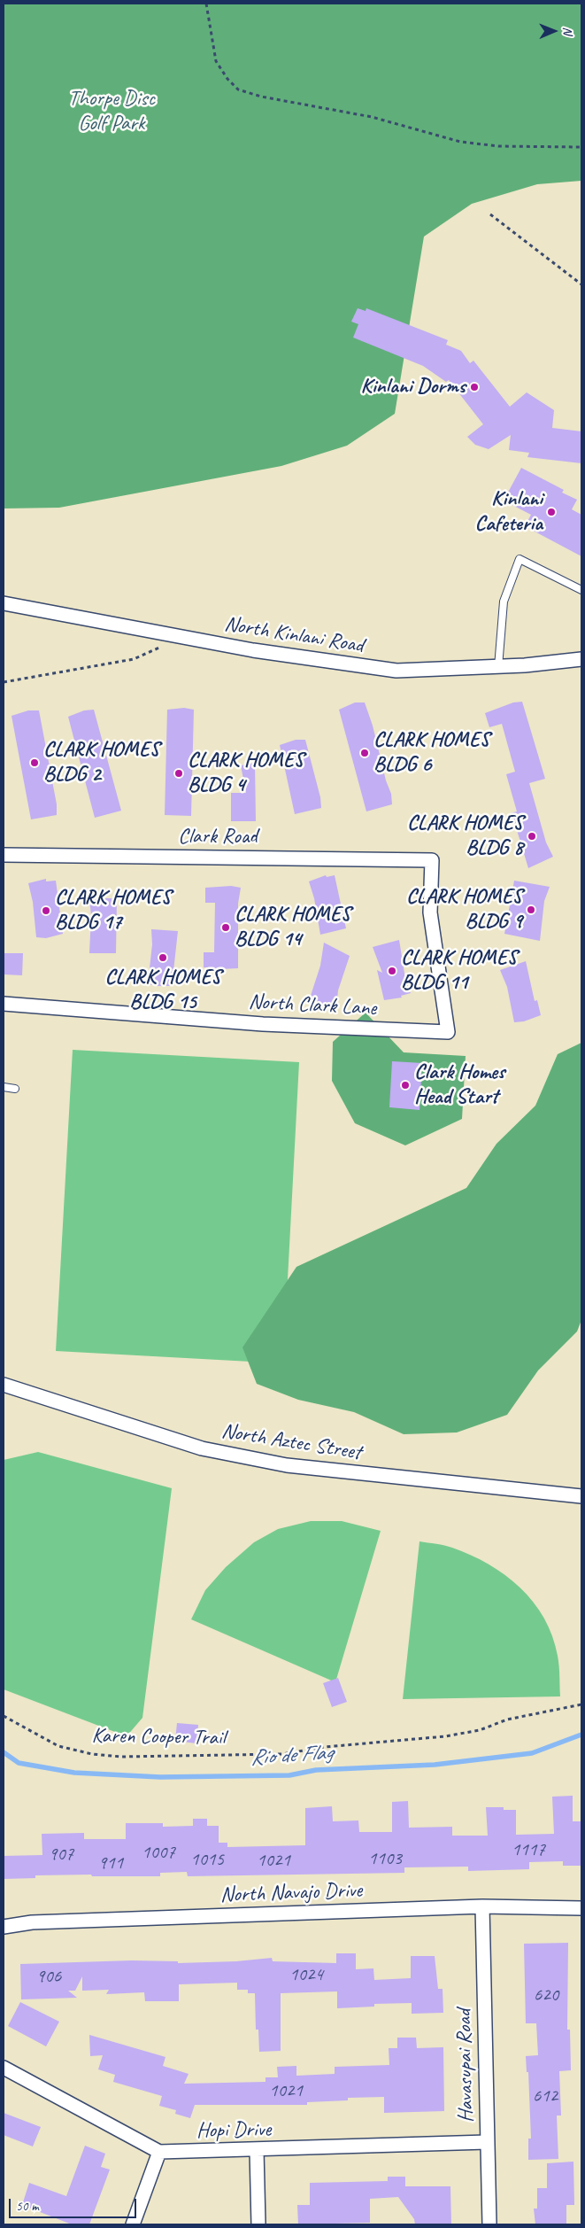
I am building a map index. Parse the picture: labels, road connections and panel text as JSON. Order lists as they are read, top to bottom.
{
  "streets": {
    "street": [
      "North Kinlani Road",
      "Clark Road",
      "North Clark Lane",
      "North Aztec Street",
      "North Navajo Drive",
      "Havasupai Road",
      "Hopi Drive"
    ],
    "path": ["Karen Cooper Trail"]
  },
  "crossings": [
    ["Clark Road", "North Clark Lane"],
    ["North Navajo Drive", "Havasupai Road"],
    ["Havasupai Road", "Hopi Drive"]
  ],
  "water": ["Rio de Flag"],
  "parks": ["Thorpe Disc Golf Park"],
  "places": [
    "Kinlani Dorms",
    "Kinlani Cafeteria",
    "CLARK HOMES BLDG 6",
    "CLARK HOMES BLDG 2",
    "CLARK HOMES BLDG 4",
    "CLARK HOMES BLDG 8",
    "CLARK HOMES BLDG 9",
    "CLARK HOMES BLDG 17",
    "CLARK HOMES BLDG 14",
    "CLARK HOMES BLDG 15",
    "CLARK HOMES BLDG 11",
    "Clark Homes Head Start"
  ],
  "house_numbers": [
    "1117",
    "1007",
    "907",
    "1103",
    "1015",
    "1021",
    "911",
    "1024",
    "906",
    "620",
    "1021",
    "612"
  ],
  "scale_bar": "50 m",
  "north": "right"
}
